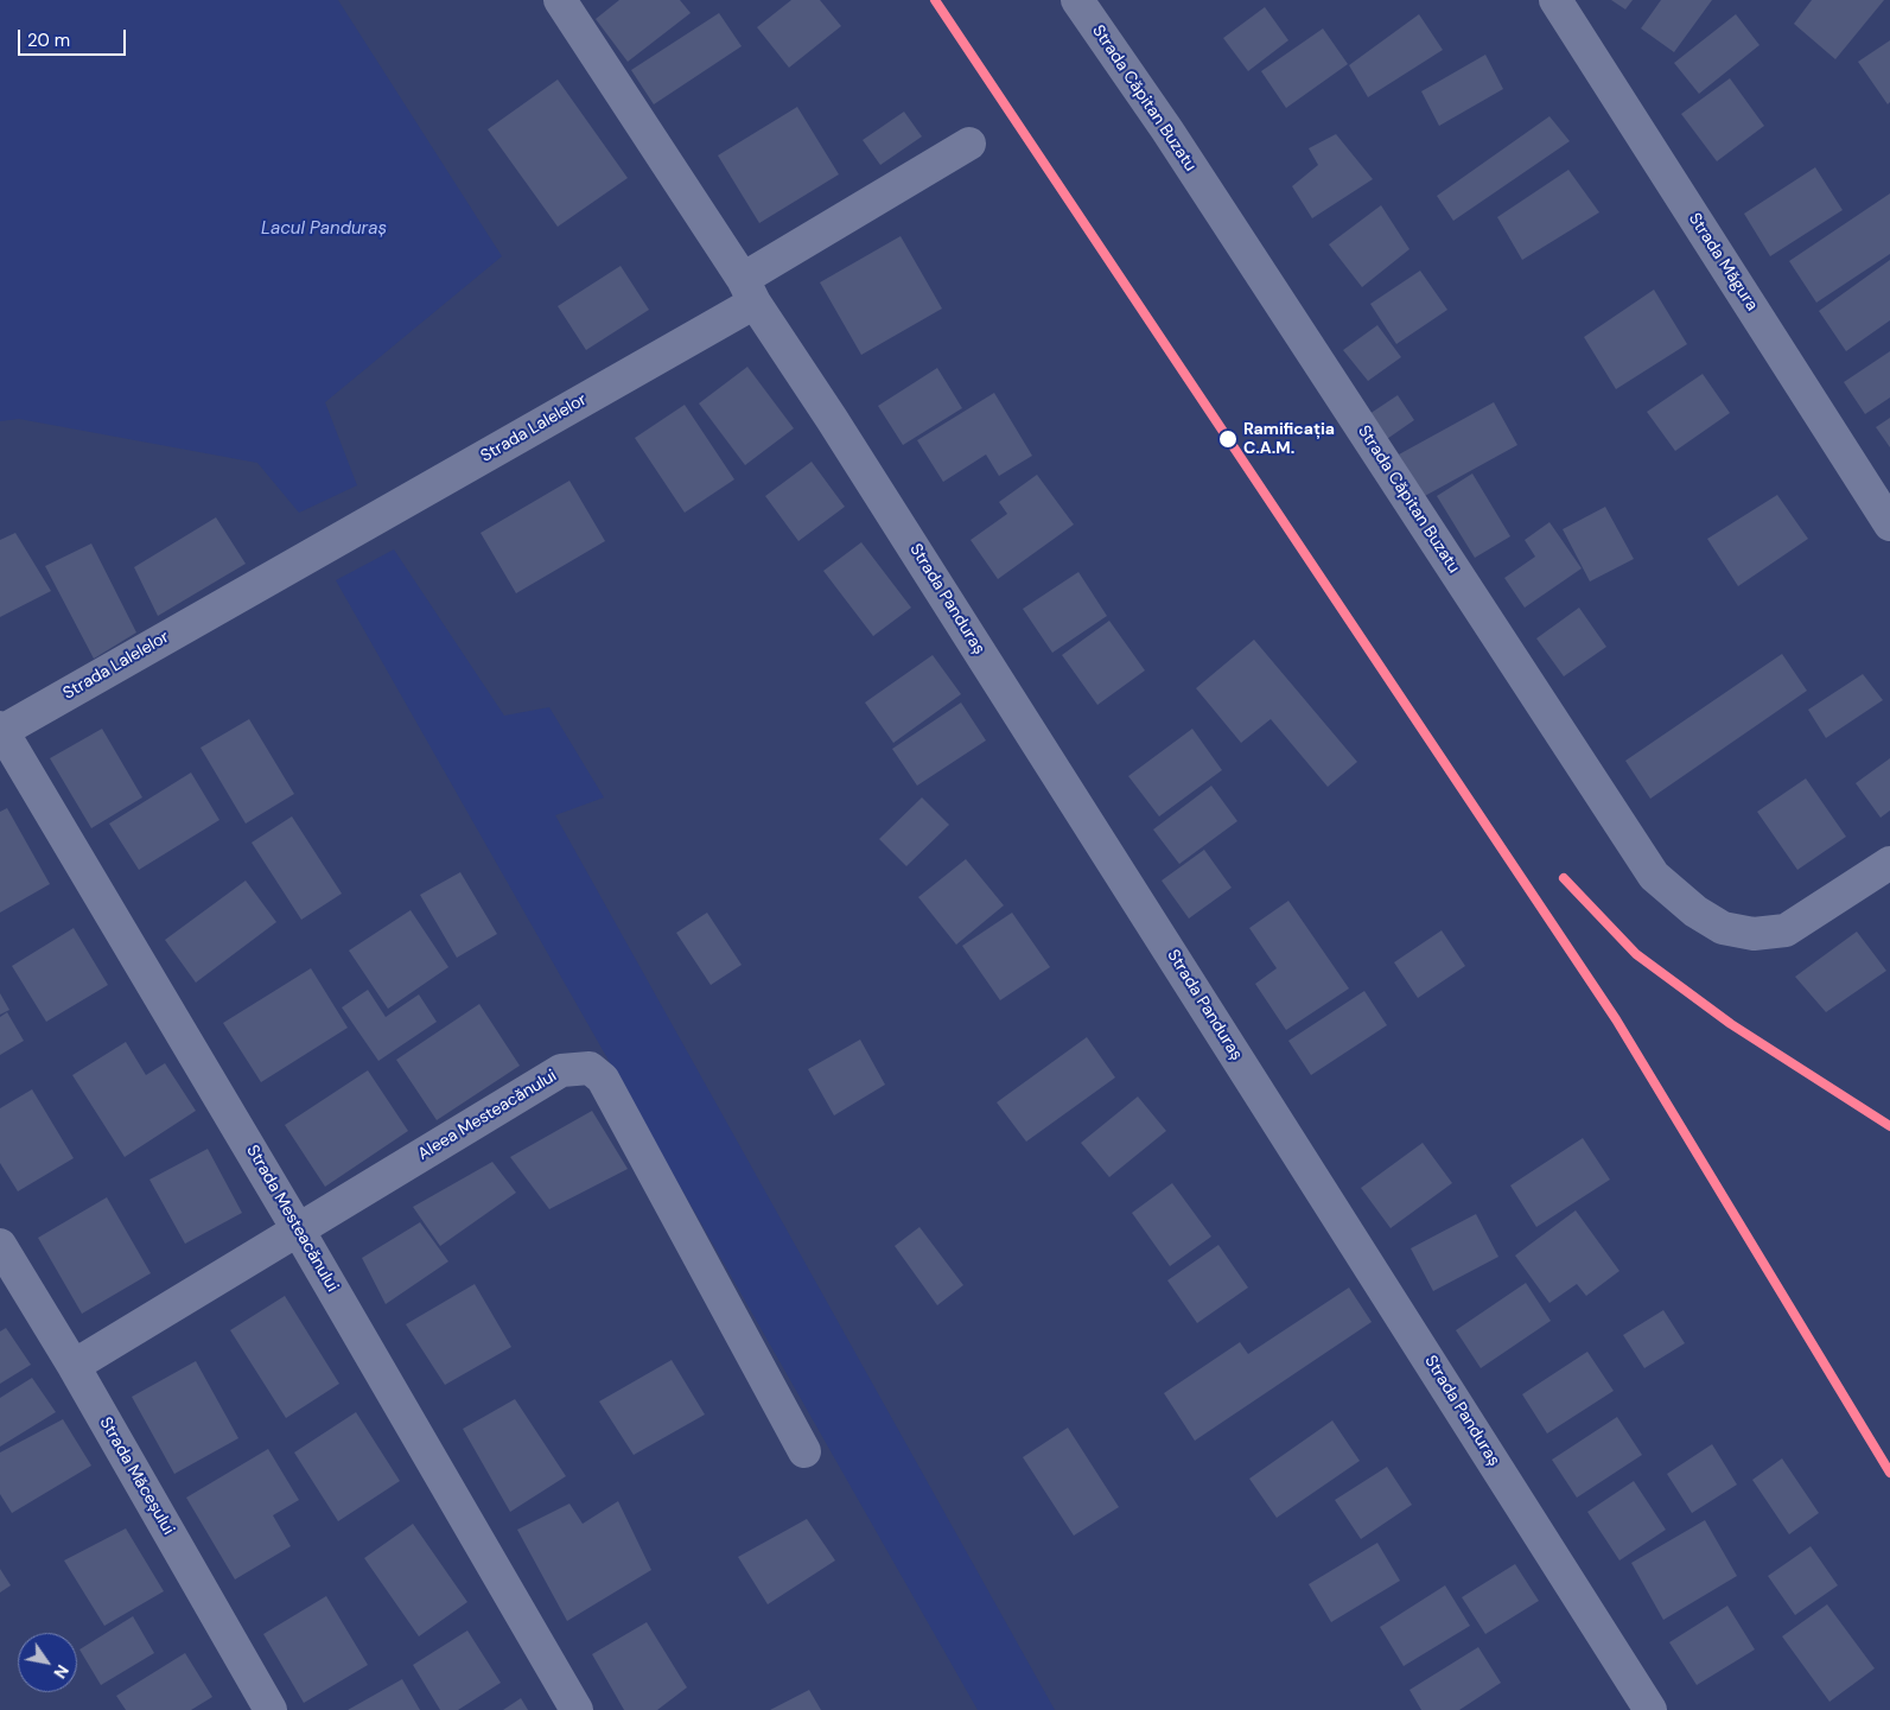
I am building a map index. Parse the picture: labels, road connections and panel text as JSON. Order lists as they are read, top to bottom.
{
  "streets": {
    "street": [
      "Strada Căpitan Buzatu",
      "Strada Măgura",
      "Strada Lalelelor",
      "Strada Panduraș",
      "Aleea Mesteacănului",
      "Strada Mesteacănului",
      "Strada Măceșului"
    ]
  },
  "crossings": [
    ["Strada Lalelelor", "Strada Panduraș"],
    ["Strada Lalelelor", "Strada Mesteacănului"],
    ["Aleea Mesteacănului", "Strada Mesteacănului"],
    ["Aleea Mesteacănului", "Strada Măceșului"]
  ],
  "water": ["Lacul Panduraș"],
  "places": ["Ramificația C.A.M."],
  "scale_bar": "20 m",
  "north": "bottom right"
}
